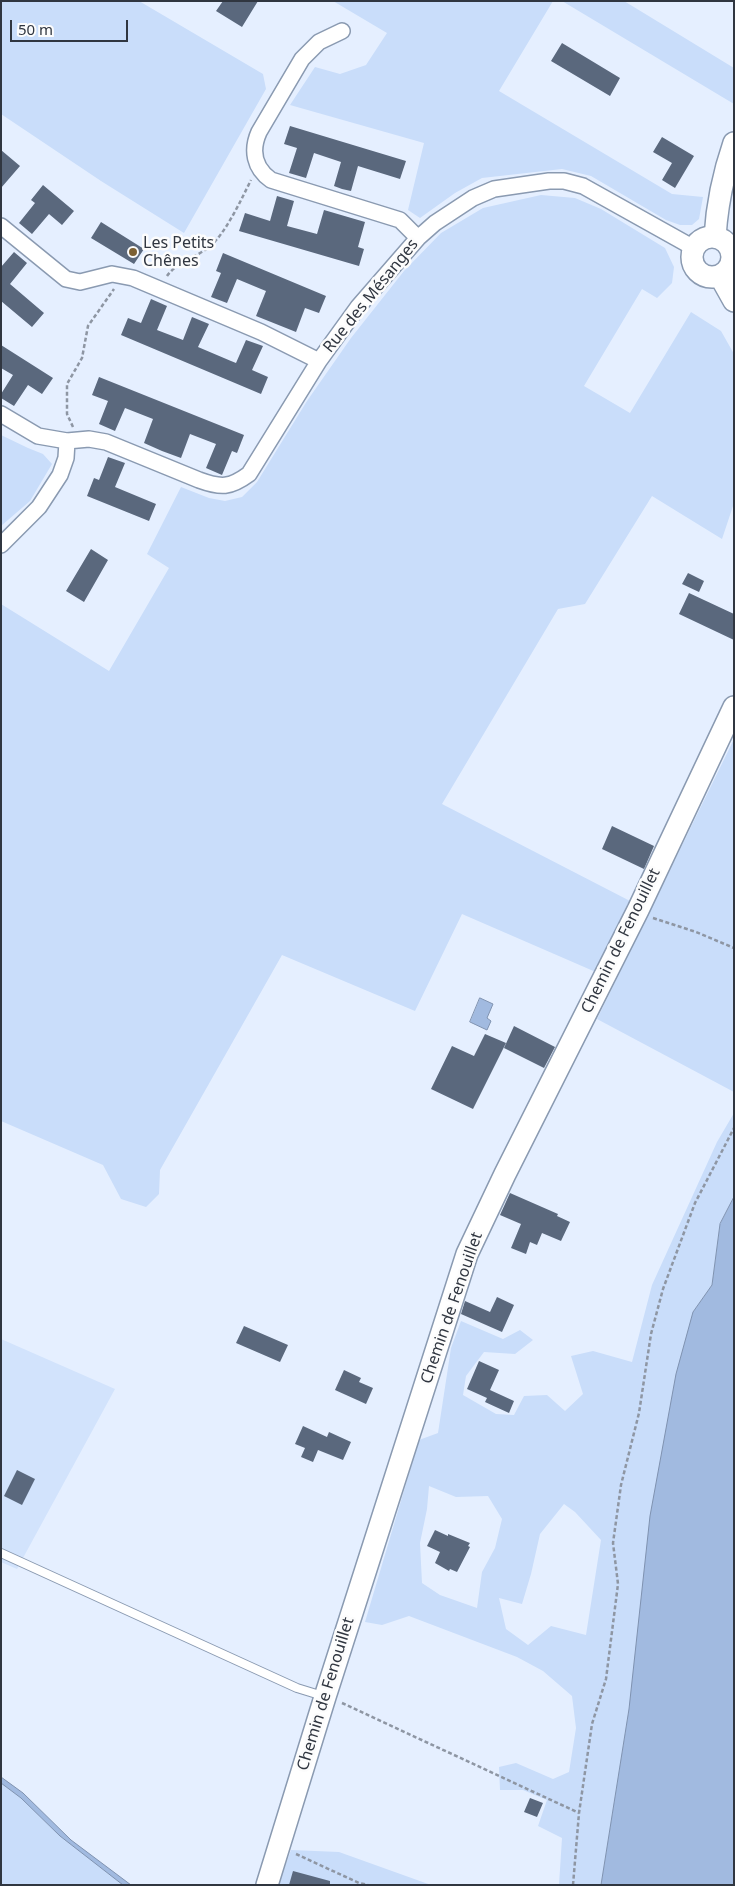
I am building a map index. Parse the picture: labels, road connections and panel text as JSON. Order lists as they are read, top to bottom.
{
  "streets": {
    "street": ["Rue des Mésanges", "Chemin de Fenouillet"]
  },
  "places": ["Les Petits Chênes"],
  "scale_bar": "50 m"
}
